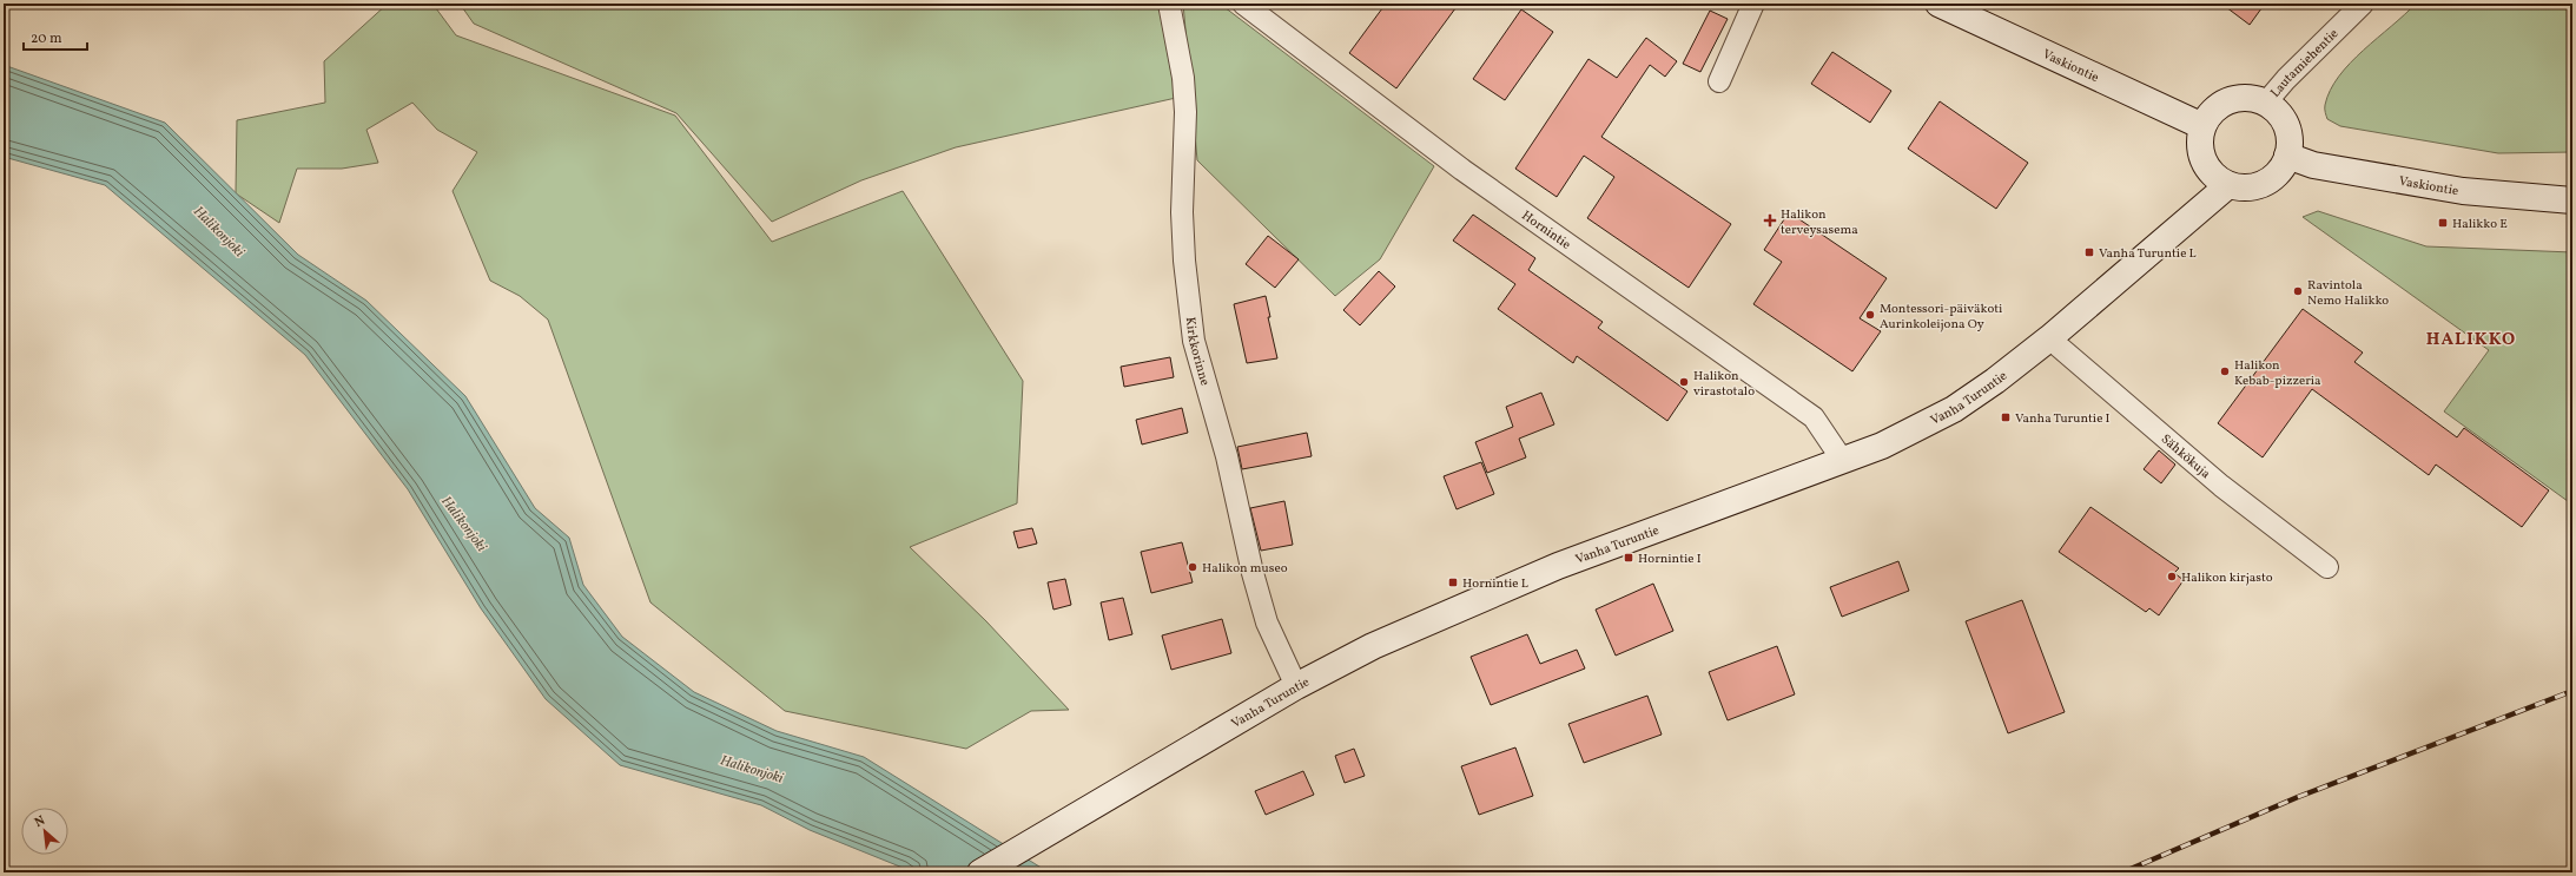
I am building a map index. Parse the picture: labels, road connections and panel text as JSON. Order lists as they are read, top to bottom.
{
  "streets": {
    "street": [
      "Lautamiehentie",
      "Vaskiontie",
      "Hornintie",
      "Kirkkorinne",
      "Vanha Turuntie",
      "Sähkökuja"
    ]
  },
  "crossings": [
    ["Lautamiehentie", "Vaskiontie"],
    ["Lautamiehentie", "Vanha Turuntie"],
    ["Vaskiontie", "Vanha Turuntie"],
    ["Hornintie", "Vanha Turuntie"],
    ["Kirkkorinne", "Vanha Turuntie"],
    ["Vanha Turuntie", "Sähkökuja"]
  ],
  "districts": ["HALIKKO"],
  "water": ["Halikonjoki"],
  "places": {
    "health": ["Halikon terveysasema"],
    "transit": [
      "Halikko E",
      "Vanha Turuntie L",
      "Vanha Turuntie I",
      "Hornintie I",
      "Hornintie L"
    ],
    "other": [
      "Ravintola Nemo Halikko",
      "Montessori-päiväkoti Aurinkoleijona Oy",
      "Halikon Kebab-pizzeria",
      "Halikon virastotalo",
      "Halikon museo",
      "Halikon kirjasto"
    ]
  },
  "scale_bar": "20 m",
  "north": "top left"
}
